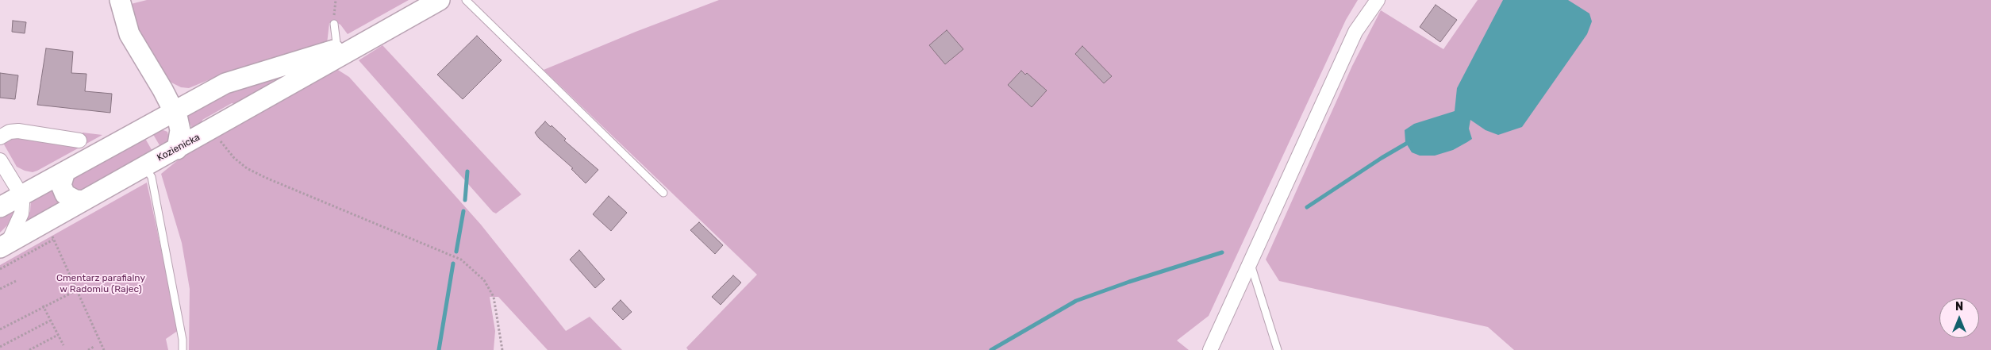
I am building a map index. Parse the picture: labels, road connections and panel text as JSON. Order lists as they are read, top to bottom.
{
  "streets": {
    "main road": ["Kozienicka"]
  },
  "parks": ["Cmentarz parafialny w Radomiu (Rajec)"],
  "north": "top"
}
